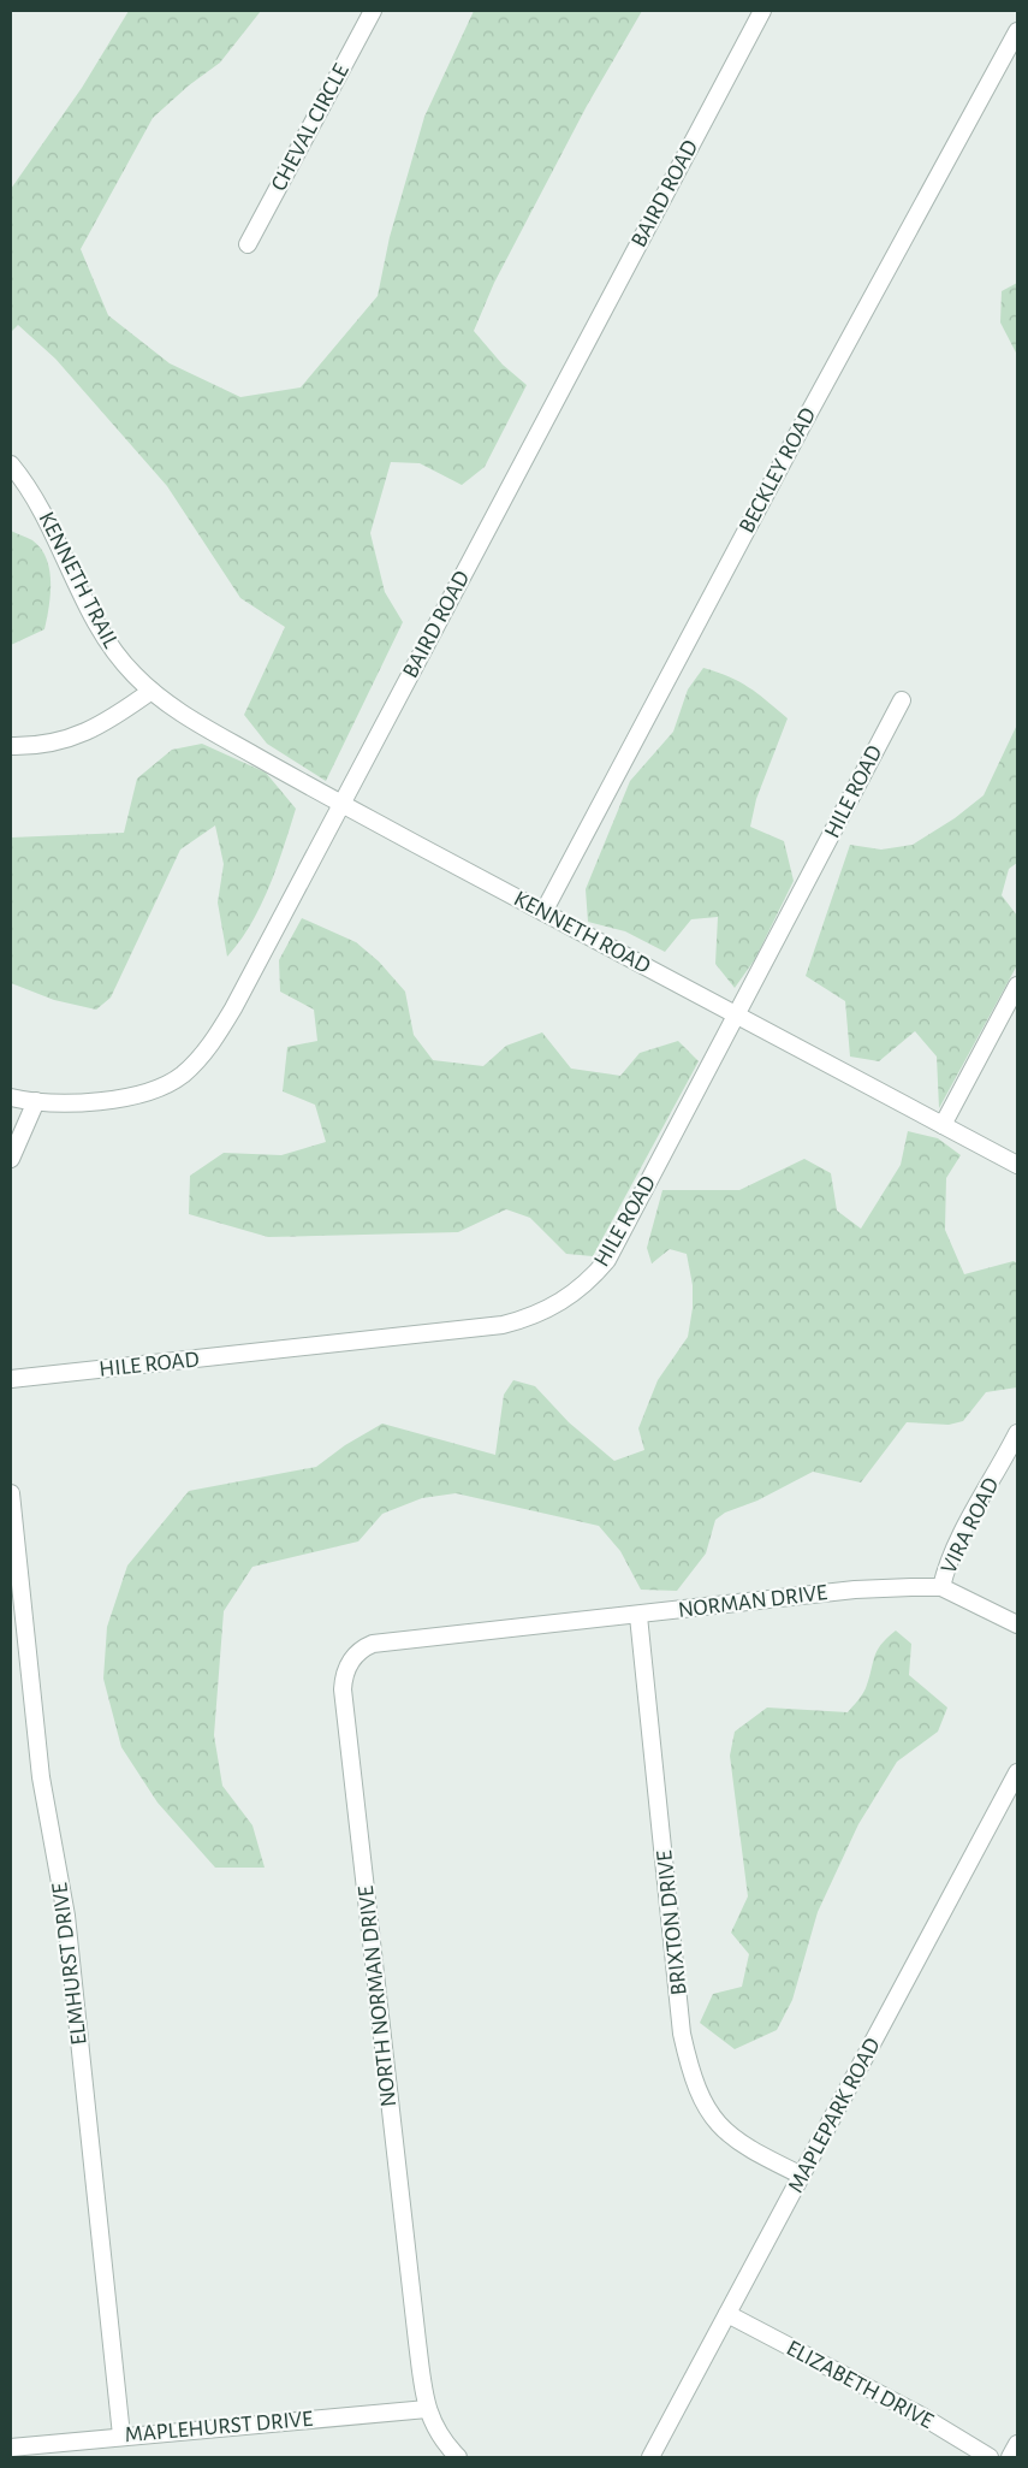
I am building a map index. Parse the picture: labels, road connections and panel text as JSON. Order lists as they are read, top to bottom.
{
  "streets": {
    "street": [
      "CHEVAL CIRCLE",
      "BAIRD ROAD",
      "BECKLEY ROAD",
      "KENNETH TRAIL",
      "HILE ROAD",
      "KENNETH ROAD",
      "VIRA ROAD",
      "NORMAN DRIVE",
      "BRIXTON DRIVE",
      "ELMHURST DRIVE",
      "NORTH NORMAN DRIVE",
      "MAPLEPARK ROAD",
      "ELIZABETH DRIVE",
      "MAPLEHURST DRIVE"
    ]
  },
  "crossings": [
    ["BAIRD ROAD", "KENNETH ROAD"],
    ["BECKLEY ROAD", "KENNETH ROAD"],
    ["KENNETH TRAIL", "KENNETH ROAD"],
    ["HILE ROAD", "KENNETH ROAD"],
    ["VIRA ROAD", "NORMAN DRIVE"],
    ["NORMAN DRIVE", "BRIXTON DRIVE"],
    ["NORMAN DRIVE", "NORTH NORMAN DRIVE"],
    ["BRIXTON DRIVE", "MAPLEPARK ROAD"],
    ["ELMHURST DRIVE", "MAPLEHURST DRIVE"],
    ["NORTH NORMAN DRIVE", "MAPLEHURST DRIVE"],
    ["MAPLEPARK ROAD", "ELIZABETH DRIVE"]
  ]
}
